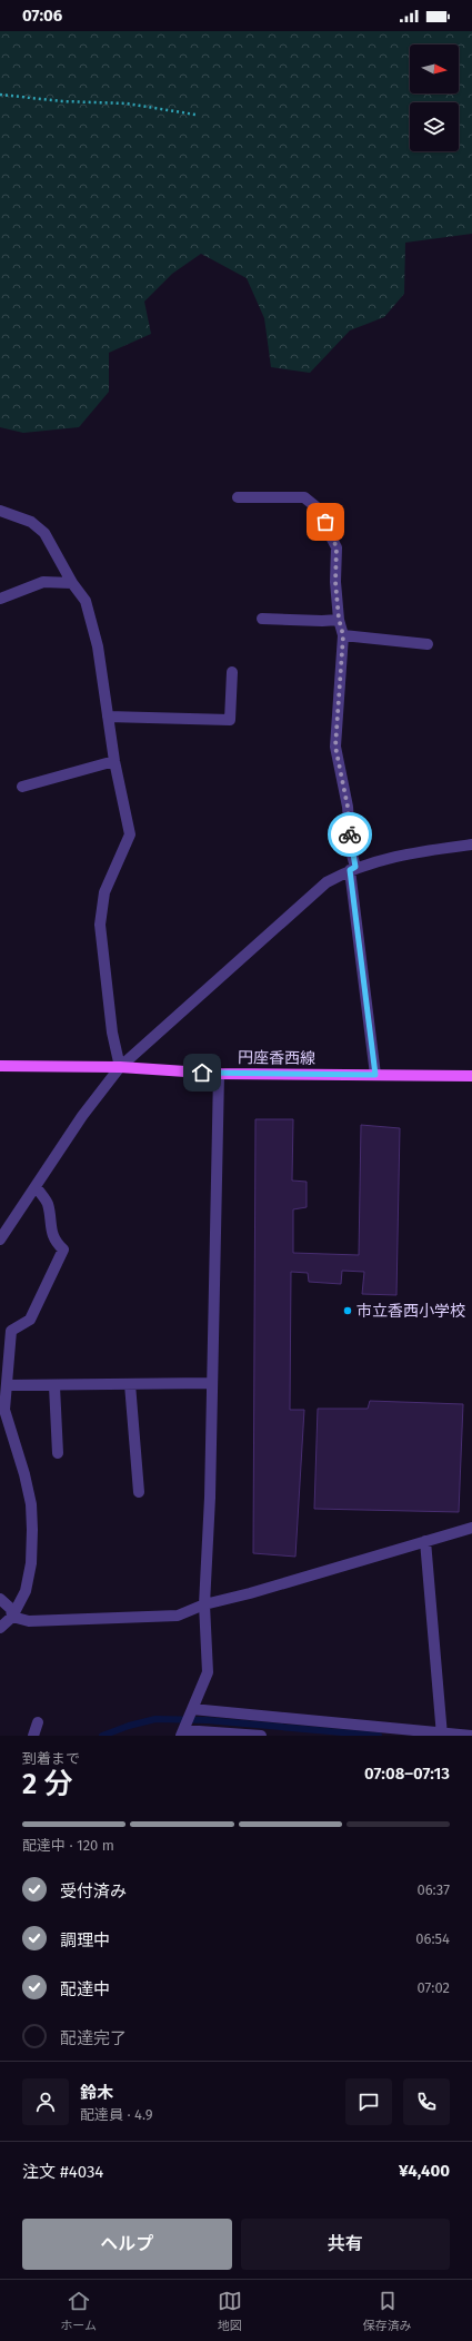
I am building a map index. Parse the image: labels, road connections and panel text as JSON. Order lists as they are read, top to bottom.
{
  "streets": {
    "main road": ["円座香西線"]
  },
  "places": ["市立香西小学校"],
  "north": "right",
  "page": {
    "status": "07:06",
    "heading": ["2 分", "到着まで", "07:08–07:13"],
    "panel": [
      "鈴木",
      "配達員 · 4.9",
      "注文 #4034",
      "¥4,400"
    ],
    "bar": "配達中 · 120 m",
    "list": [
      ["受付済み", "06:37"],
      ["調理中", "06:54"],
      ["配達中", "07:02"],
      "配達完了"
    ],
    "buttons": ["ヘルプ", "共有"],
    "tabs": ["ホーム", "地図", "保存済み"]
  }
}
